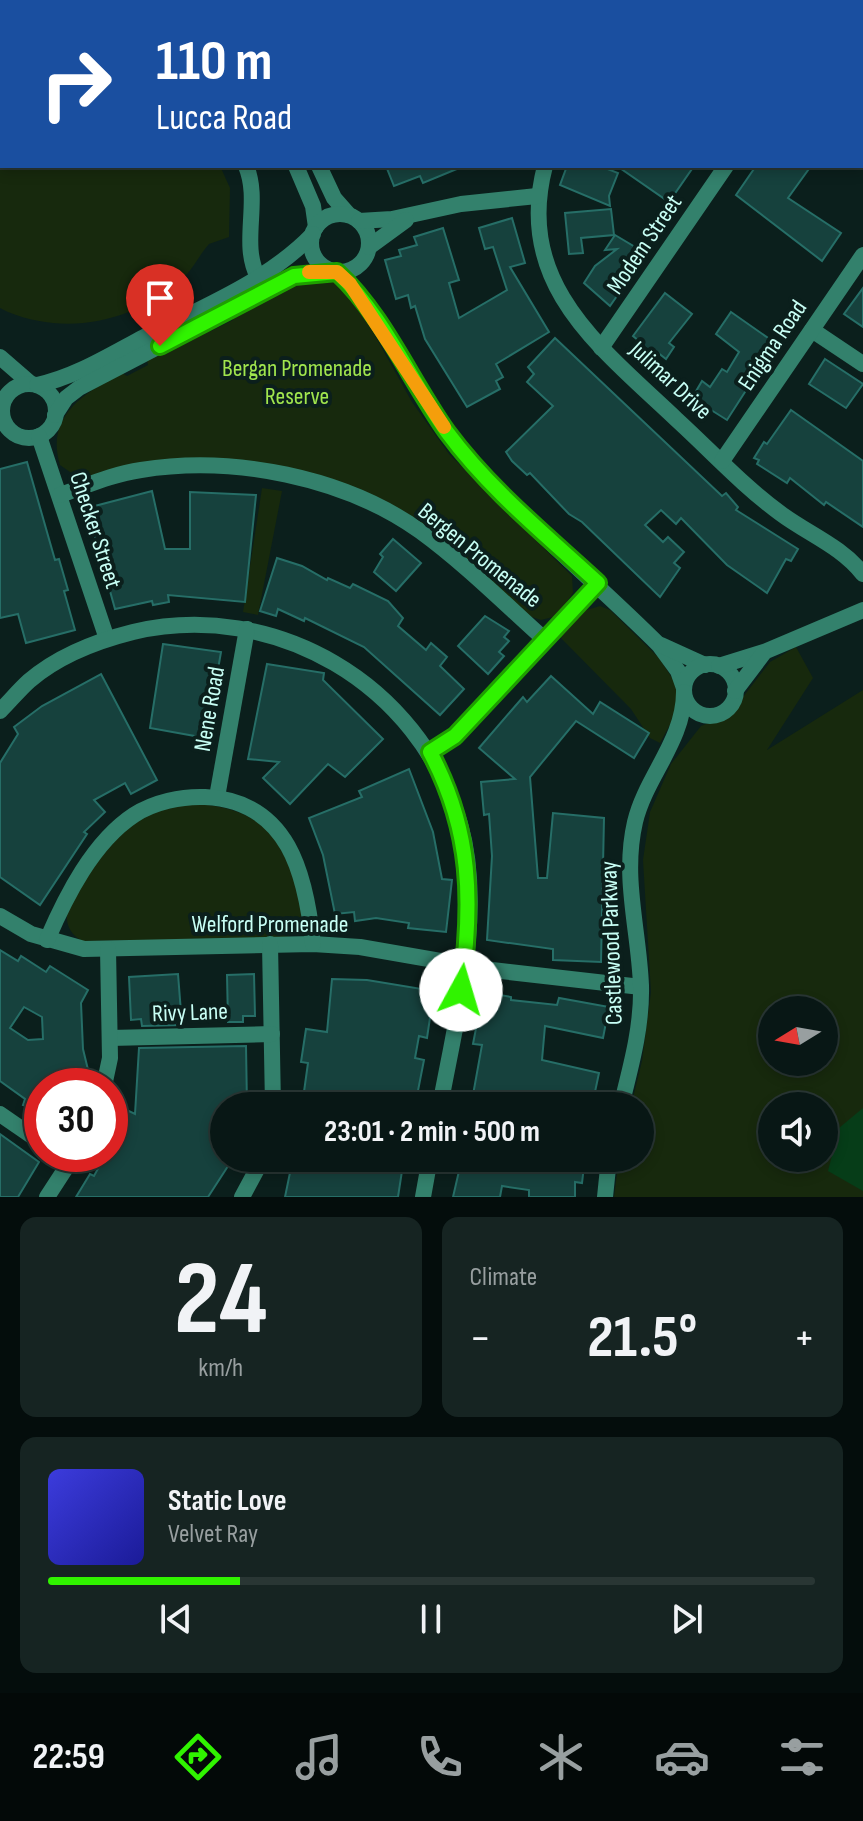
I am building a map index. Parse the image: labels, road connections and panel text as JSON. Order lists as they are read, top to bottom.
{
  "streets": {
    "street": [
      "Modem Street",
      "Enigma Road",
      "Julimar Drive",
      "Checker Street",
      "Bergen Promenade",
      "Nene Road",
      "Welford Promenade",
      "Castlewood Parkway",
      "Rivy Lane"
    ]
  },
  "crossings": [
    ["Modem Street", "Julimar Drive"],
    ["Enigma Road", "Julimar Drive"],
    ["Checker Street", "Bergen Promenade"],
    ["Welford Promenade", "Castlewood Parkway"]
  ],
  "parks": ["Bergan Promenade Reserve"],
  "north": "left",
  "page": {
    "turn": ["110 m", "Lucca Road"],
    "limit": "30",
    "trip": "23:01 · 2 min · 500 m",
    "tile": [
      ["24", "km/h"],
      "Climate"
    ],
    "heat": ["−", "21.5°", "+"],
    "song": ["Static Love", "Velvet Ray"],
    "tabs": "22:59"
  }
}
